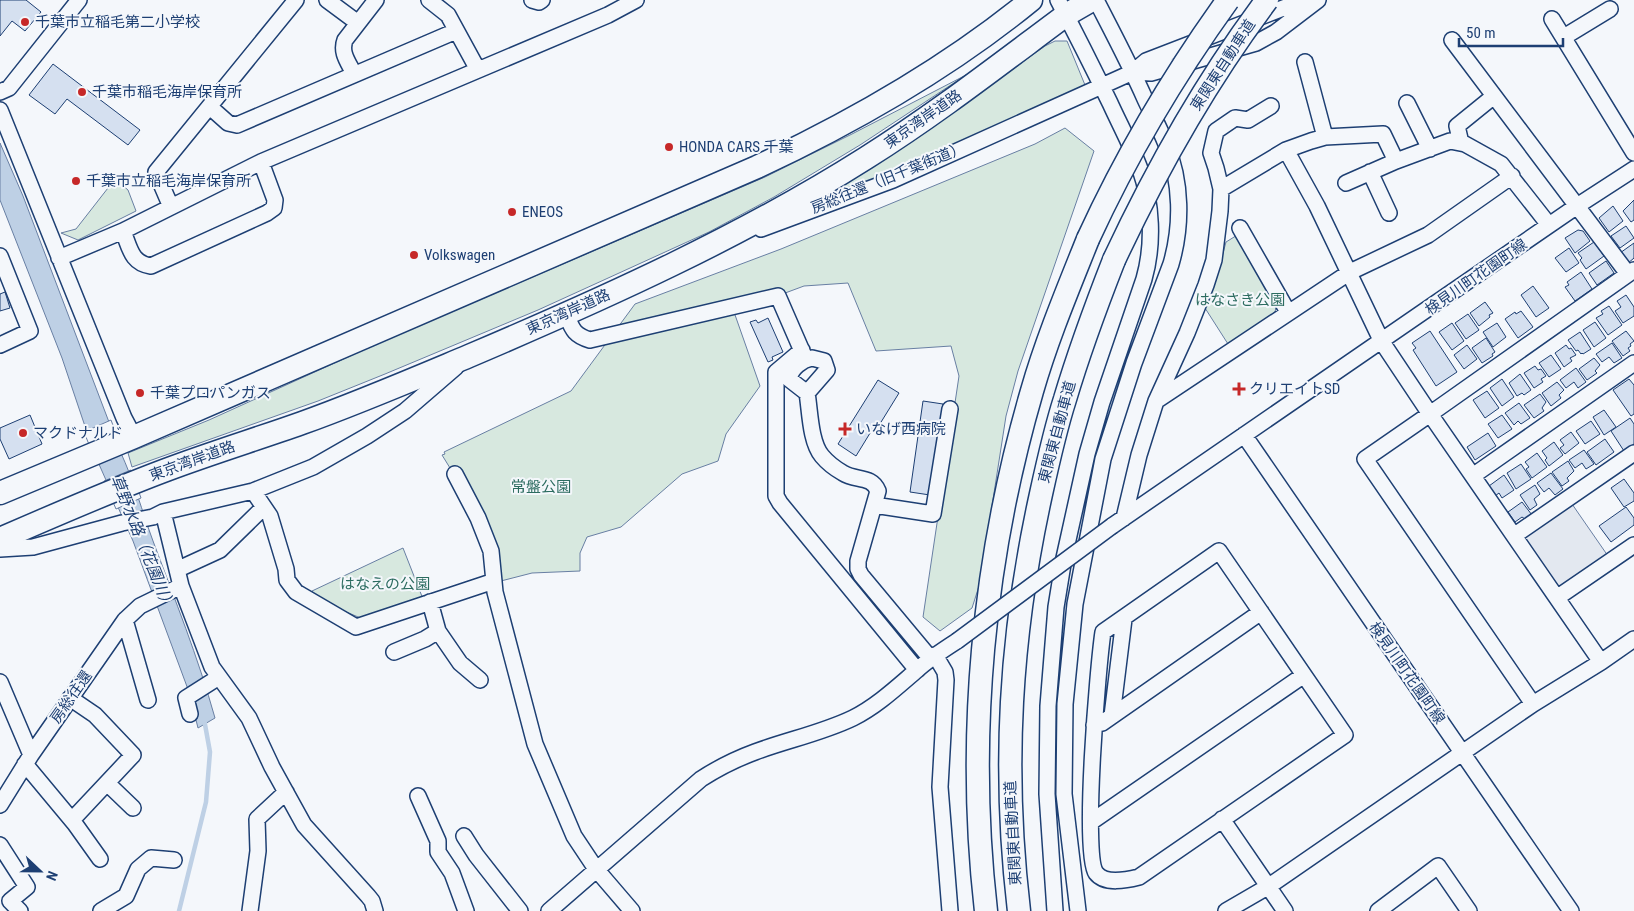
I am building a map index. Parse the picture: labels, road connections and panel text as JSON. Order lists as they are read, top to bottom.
{
  "streets": {
    "highway": ["東関東自動車道", "東京湾岸道路"],
    "street": ["房総往還（旧千葉街道）", "検見川町花園町線", "房総往還"]
  },
  "crossings": [
    ["東京湾岸道路", "房総往還（旧千葉街道）"]
  ],
  "water": ["草野水路（花園川）"],
  "parks": ["はなさき公園", "常盤公園", "はなえの公園"],
  "places": {
    "other": [
      "千葉市立稲毛第二小学校",
      "千葉市稲毛海岸保育所",
      "HONDA CARS 千葉",
      "千葉市立稲毛海岸保育所",
      "ENEOS",
      "Volkswagen",
      "千葉プロパンガス",
      "マクドナルド"
    ],
    "health": ["クリエイトSD", "いなげ西病院"]
  },
  "scale_bar": "50 m",
  "north": "right"
}
